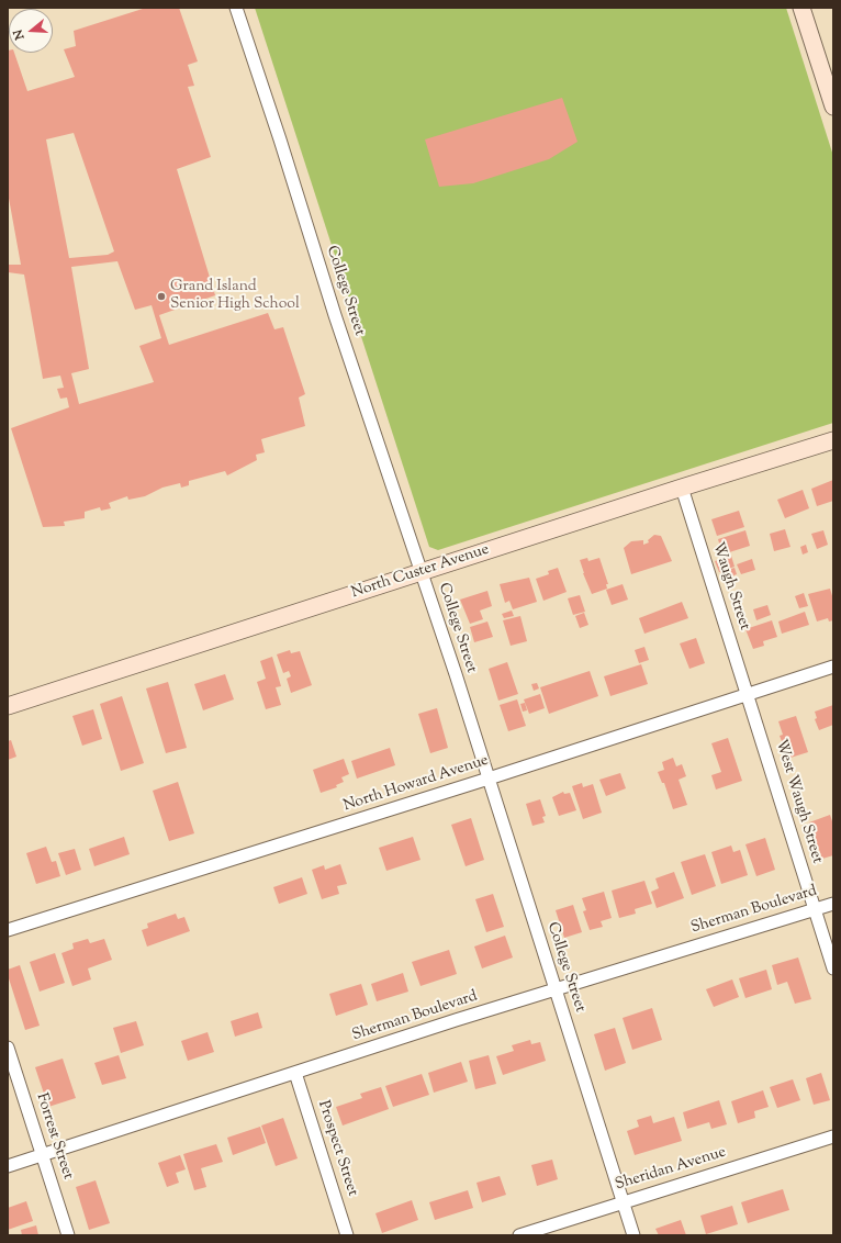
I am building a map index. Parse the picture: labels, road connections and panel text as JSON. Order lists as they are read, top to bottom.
{
  "streets": {
    "street": [
      "College Street",
      "North Custer Avenue",
      "Waugh Street",
      "North Howard Avenue",
      "West Waugh Street",
      "Sherman Boulevard",
      "Forrest Street",
      "Prospect Street",
      "Sheridan Avenue"
    ]
  },
  "crossings": [
    ["College Street", "North Custer Avenue"],
    ["College Street", "North Howard Avenue"],
    ["College Street", "Sherman Boulevard"],
    ["College Street", "Sheridan Avenue"],
    ["North Custer Avenue", "Waugh Street"],
    ["Waugh Street", "North Howard Avenue"],
    ["Waugh Street", "West Waugh Street"],
    ["North Howard Avenue", "West Waugh Street"],
    ["West Waugh Street", "Sherman Boulevard"],
    ["Sherman Boulevard", "Forrest Street"],
    ["Sherman Boulevard", "Prospect Street"]
  ],
  "places": ["Grand Island Senior High School"],
  "north": "left"
}
